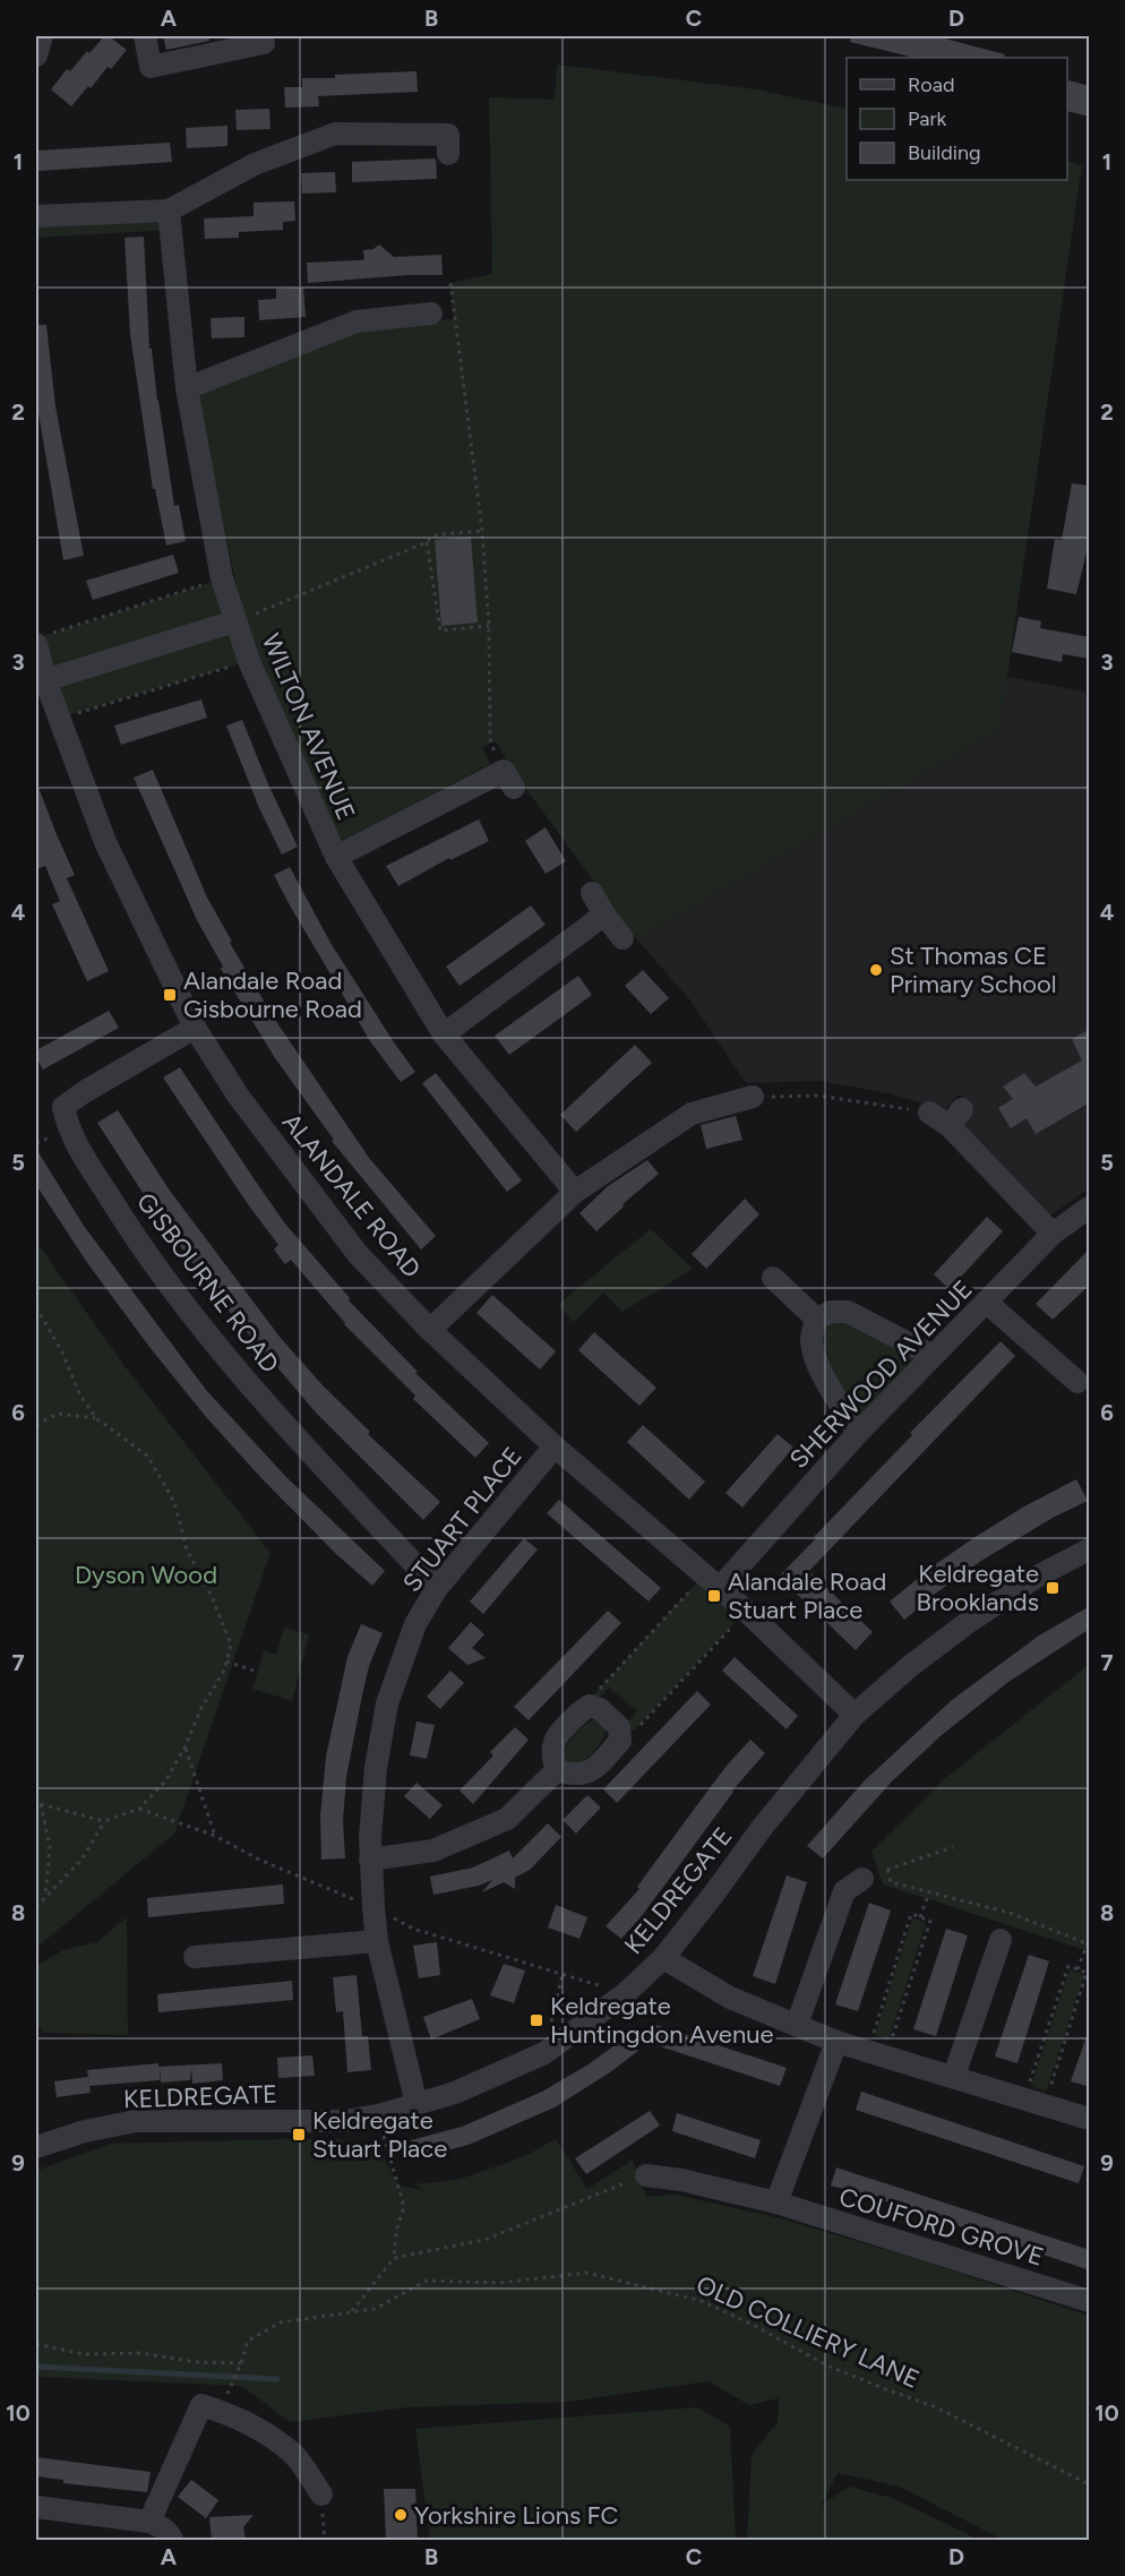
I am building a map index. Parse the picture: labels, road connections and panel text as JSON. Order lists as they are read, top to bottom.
{
  "streets": {
    "street": [
      "WILTON AVENUE",
      "ALANDALE ROAD",
      "GISBOURNE ROAD",
      "SHERWOOD AVENUE",
      "STUART PLACE",
      "KELDREGATE",
      "COUFORD GROVE"
    ],
    "path": ["OLD COLLIERY LANE"]
  },
  "crossings": [
    ["ALANDALE ROAD", "GISBOURNE ROAD"],
    ["ALANDALE ROAD", "SHERWOOD AVENUE"],
    ["ALANDALE ROAD", "STUART PLACE"],
    ["ALANDALE ROAD", "KELDREGATE"],
    ["GISBOURNE ROAD", "STUART PLACE"],
    ["STUART PLACE", "KELDREGATE"]
  ],
  "parks": ["Dyson Wood"],
  "places": {
    "other": ["St Thomas CE Primary School", "Yorkshire Lions FC"],
    "transit": [
      "Alandale Road Gisbourne Road",
      "Keldregate Brooklands",
      "Alandale Road Stuart Place",
      "Keldregate Huntingdon Avenue",
      "Keldregate Stuart Place"
    ]
  },
  "legend": ["Road", "Park", "Building"],
  "grid": {
    "columns": [
      "A",
      "B",
      "C",
      "D"
    ],
    "rows": [
      "1",
      "2",
      "3",
      "4",
      "5",
      "6",
      "7",
      "8",
      "9",
      "10"
    ]
  }
}
